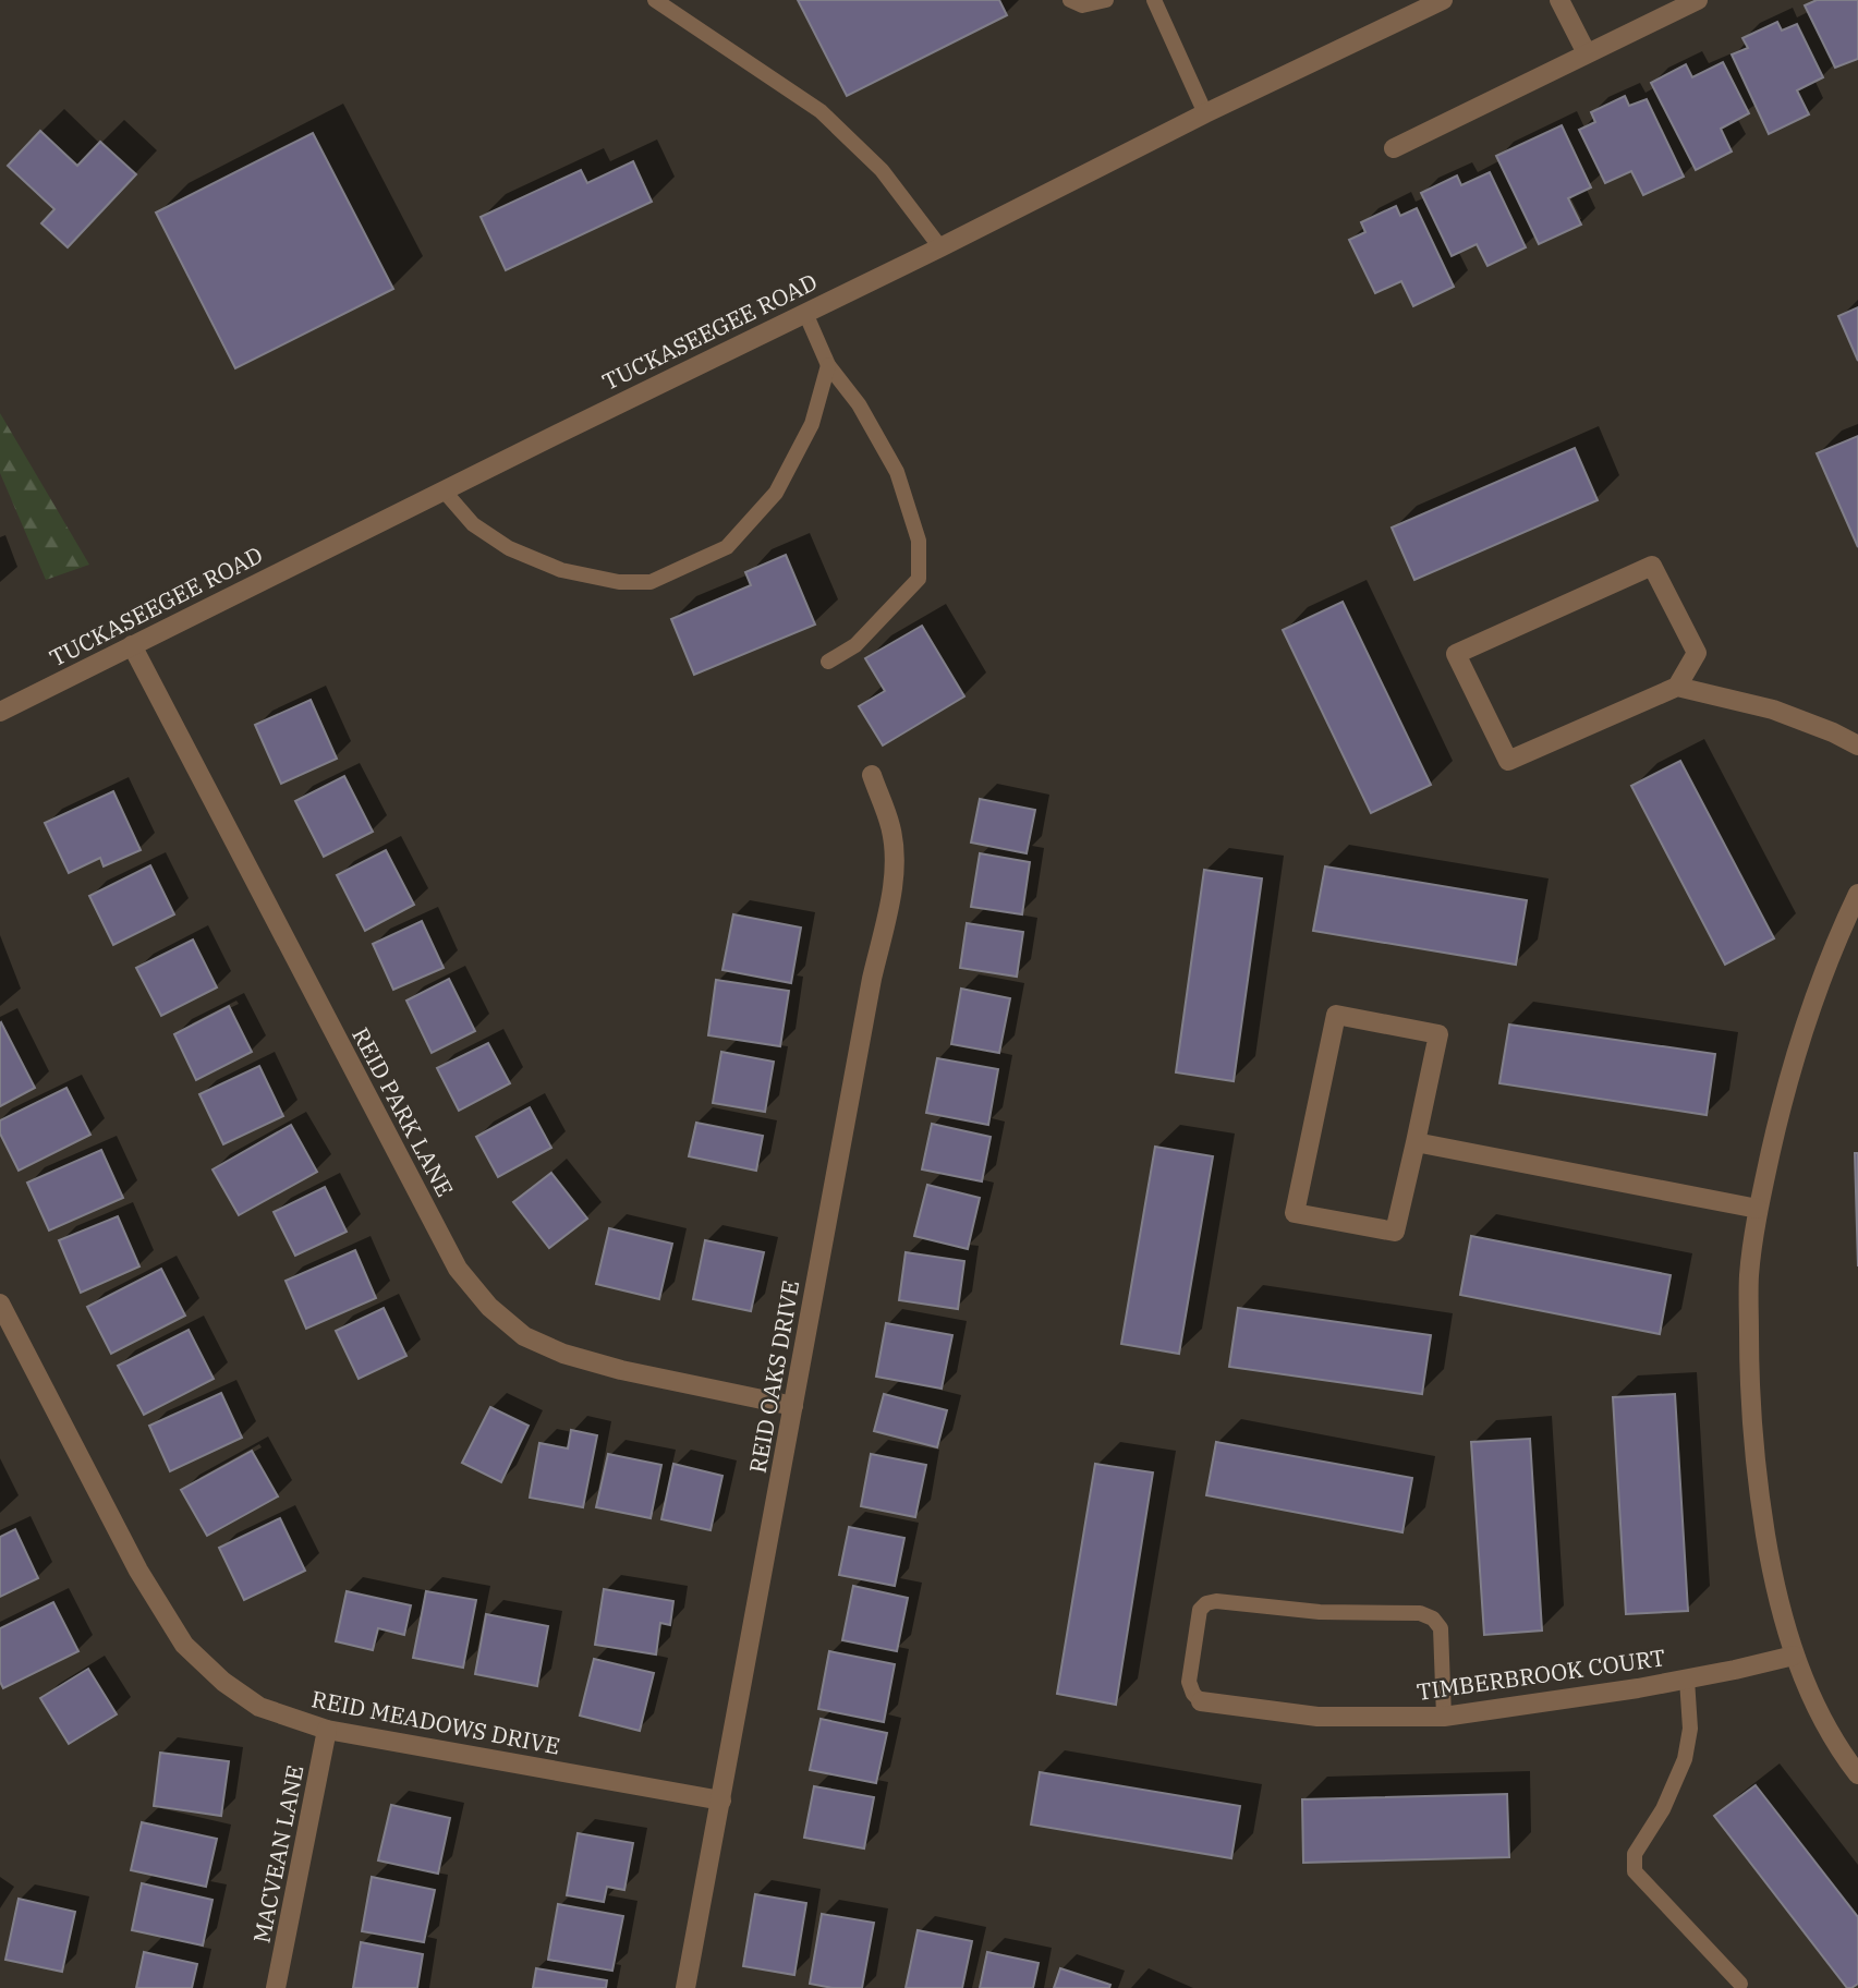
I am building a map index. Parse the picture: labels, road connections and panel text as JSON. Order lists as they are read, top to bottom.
{
  "streets": {
    "street": [
      "TUCKASEEGEE ROAD",
      "REID PARK LANE",
      "REID OAKS DRIVE",
      "TIMBERBROOK COURT",
      "REID MEADOWS DRIVE",
      "MACVEAN LANE"
    ]
  },
  "crossings": [
    ["TUCKASEEGEE ROAD", "REID PARK LANE"],
    ["REID PARK LANE", "REID OAKS DRIVE"],
    ["REID OAKS DRIVE", "REID MEADOWS DRIVE"],
    ["REID MEADOWS DRIVE", "MACVEAN LANE"]
  ]
}
